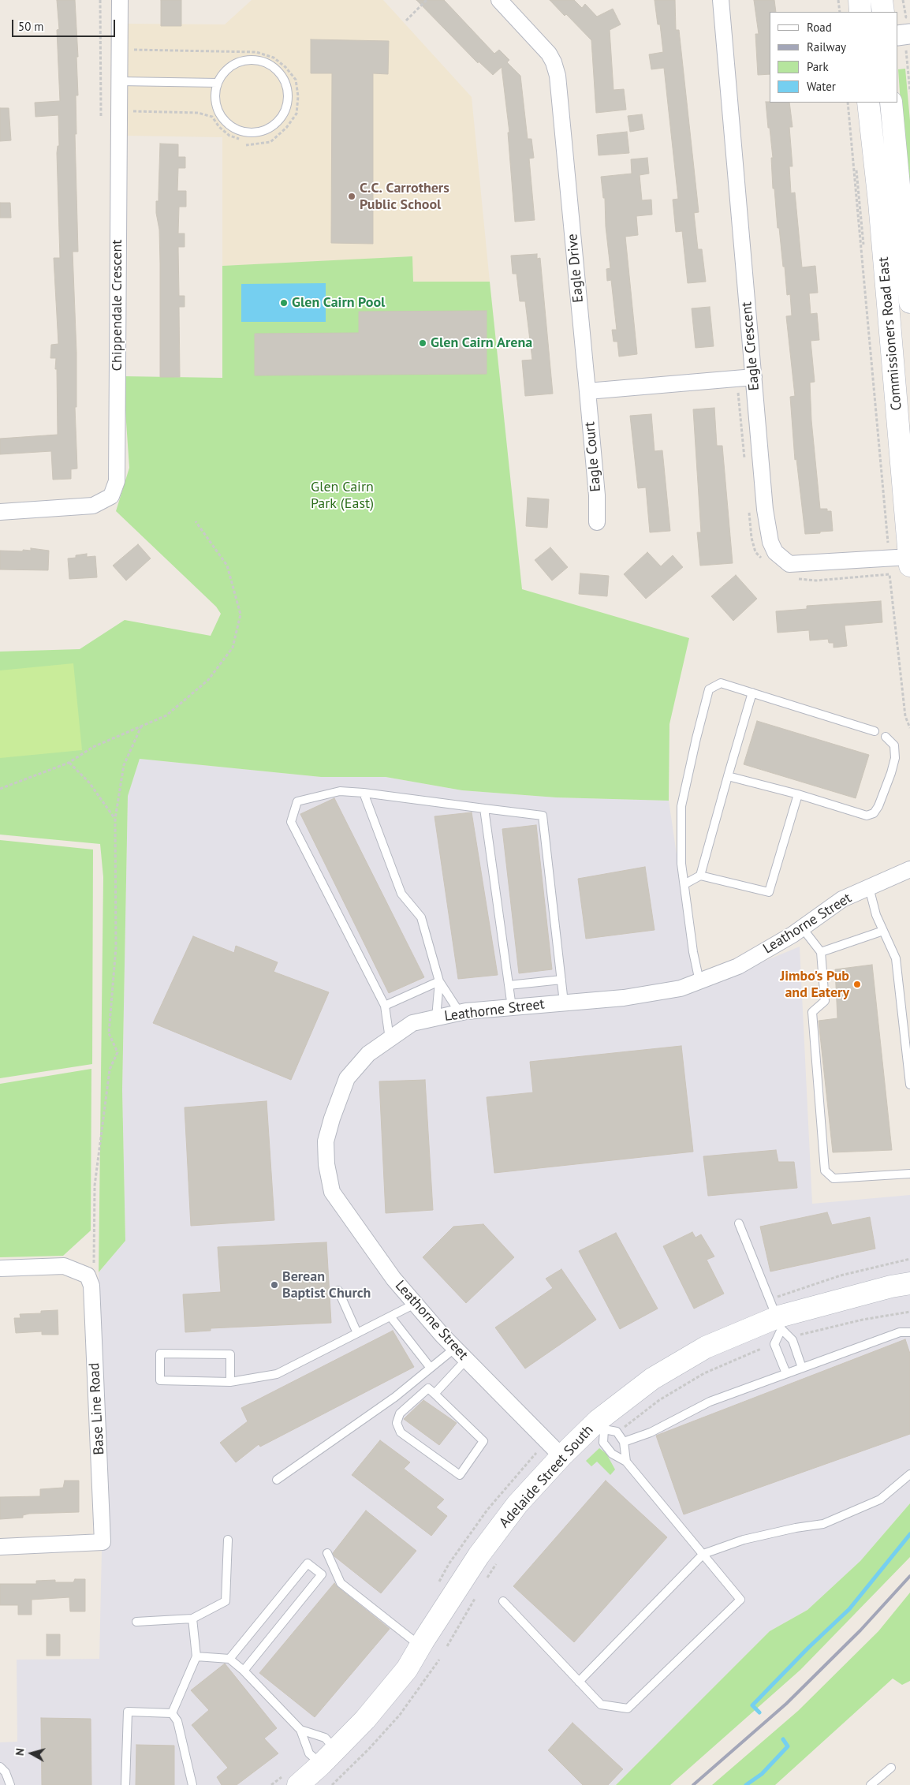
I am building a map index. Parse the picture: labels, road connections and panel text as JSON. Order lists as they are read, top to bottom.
{
  "streets": {
    "main road": ["Commissioners Road East", "Adelaide Street South"],
    "street": [
      "Eagle Drive",
      "Chippendale Crescent",
      "Eagle Crescent",
      "Eagle Court",
      "Leathorne Street",
      "Base Line Road"
    ]
  },
  "crossings": [
    ["Eagle Drive", "Eagle Court"],
    ["Commissioners Road East", "Eagle Crescent"],
    ["Leathorne Street", "Adelaide Street South"]
  ],
  "parks": ["Glen Cairn Park (East)"],
  "places": [
    "C.C. Carrothers Public School",
    "Glen Cairn Pool",
    "Glen Cairn Arena",
    "Jimbo's Pub and Eatery",
    "Berean Baptist Church"
  ],
  "legend": [
    "Road",
    "Railway",
    "Park",
    "Water"
  ],
  "scale_bar": "50 m",
  "north": "left"
}
